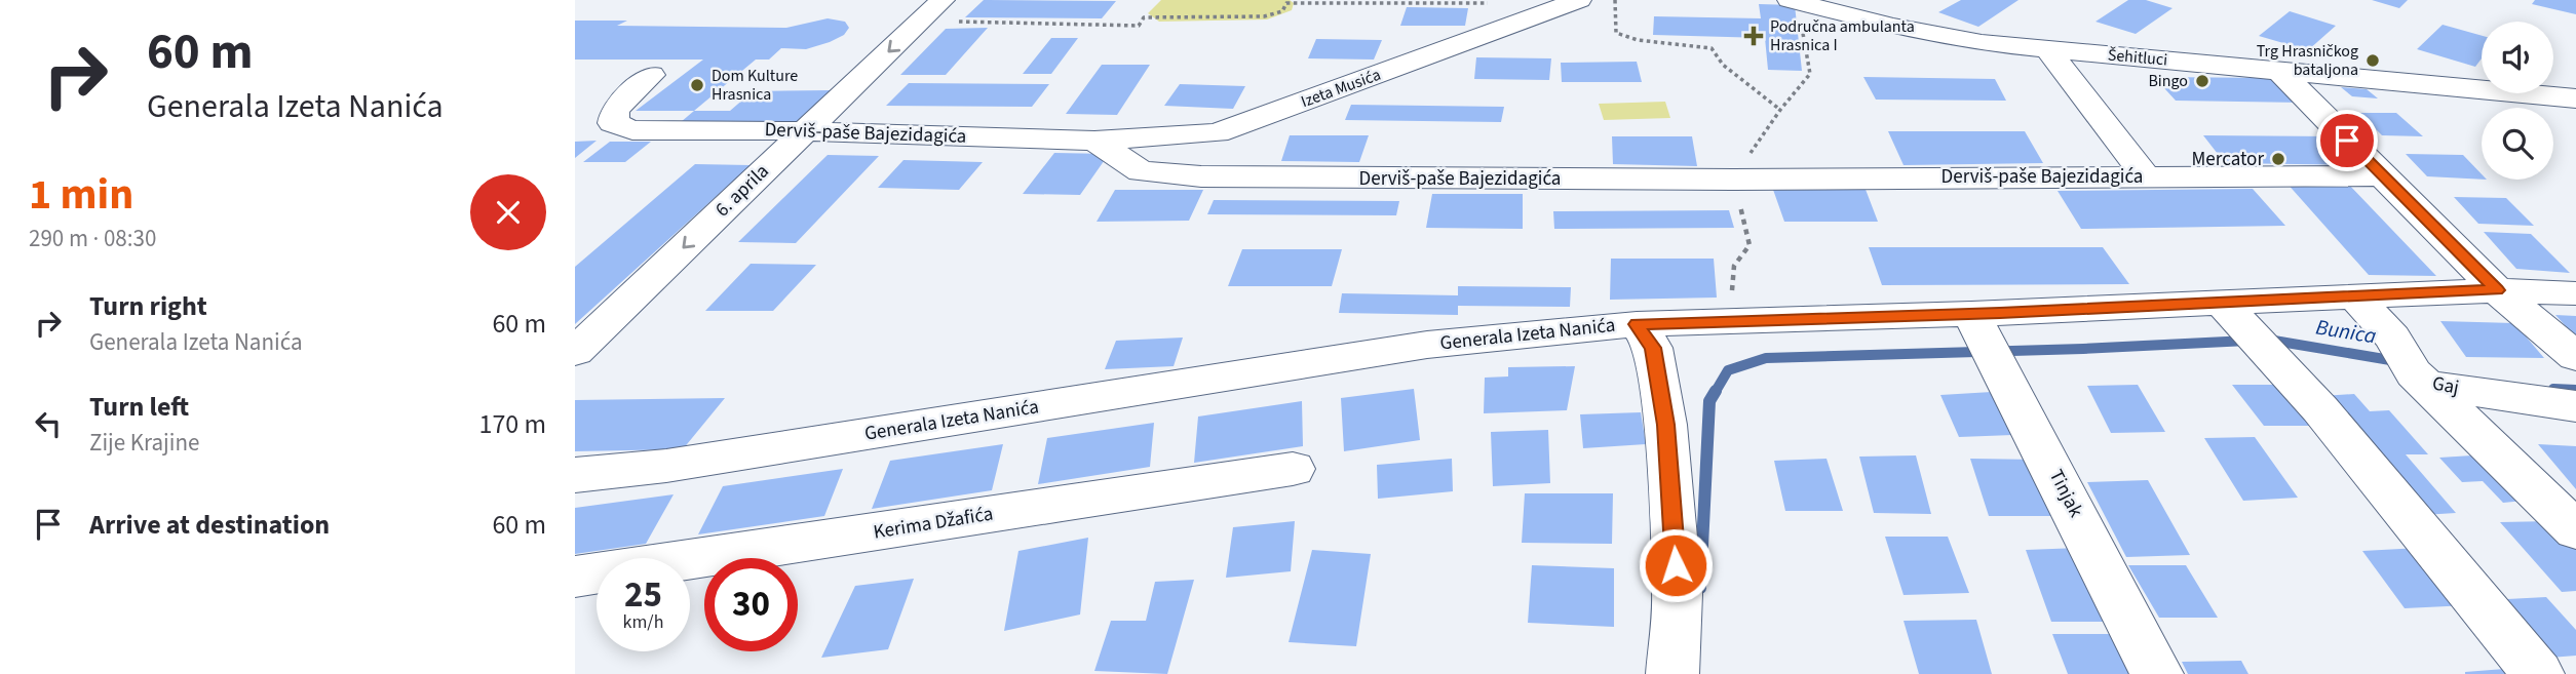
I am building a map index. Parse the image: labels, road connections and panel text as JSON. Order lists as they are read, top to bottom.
{
  "streets": {
    "street": [
      "Šehitluci",
      "Izeta Musića",
      "Derviš-paše Bajezidagića",
      "6. aprila",
      "Generala Izeta Nanića",
      "Gaj",
      "Tinjak",
      "Kerima Džafića"
    ]
  },
  "crossings": [
    ["Izeta Musića", "Derviš-paše Bajezidagića"],
    ["Derviš-paše Bajezidagića", "6. aprila"],
    ["Generala Izeta Nanića", "Tinjak"]
  ],
  "one_way": ["6. aprila"],
  "water": ["Bunica"],
  "places": {
    "health": ["Područna ambulanta Hrasnica I"],
    "other": [
      "Trg Hrasničkog bataljona",
      "Bingo",
      "Dom Kulture Hrasnica",
      "Mercator"
    ]
  },
  "page": {
    "turn": ["60 m", "Generala Izeta Nanića"],
    "heading": ["1 min", "290 m · 08:30"],
    "list": [
      {
        "name": "Turn right",
        "note": "Generala Izeta Nanića",
        "value": "60 m"
      },
      {
        "name": "Turn left",
        "note": "Zije Krajine",
        "value": "170 m"
      },
      {
        "name": "Arrive at destination",
        "value": "60 m"
      }
    ],
    "speed": "25 km/h",
    "limit": "30"
  }
}
